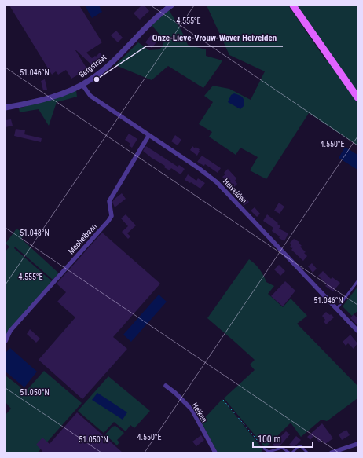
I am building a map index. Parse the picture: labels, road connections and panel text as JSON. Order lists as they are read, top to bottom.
{
  "streets": {
    "street": [
      "Bergstraat",
      "Heivelden",
      "Mechelbaan",
      "Heiken"
    ]
  },
  "crossings": [
    ["Bergstraat", "Heivelden"],
    ["Heivelden", "Mechelbaan"]
  ],
  "places": ["Onze-Lieve-Vrouw-Waver Heivelden"],
  "scale_bar": "100 m",
  "coordinates": [
    "4.555°E",
    "51.046°N",
    "4.550°E",
    "51.048°N",
    "51.050°N"
  ]
}
